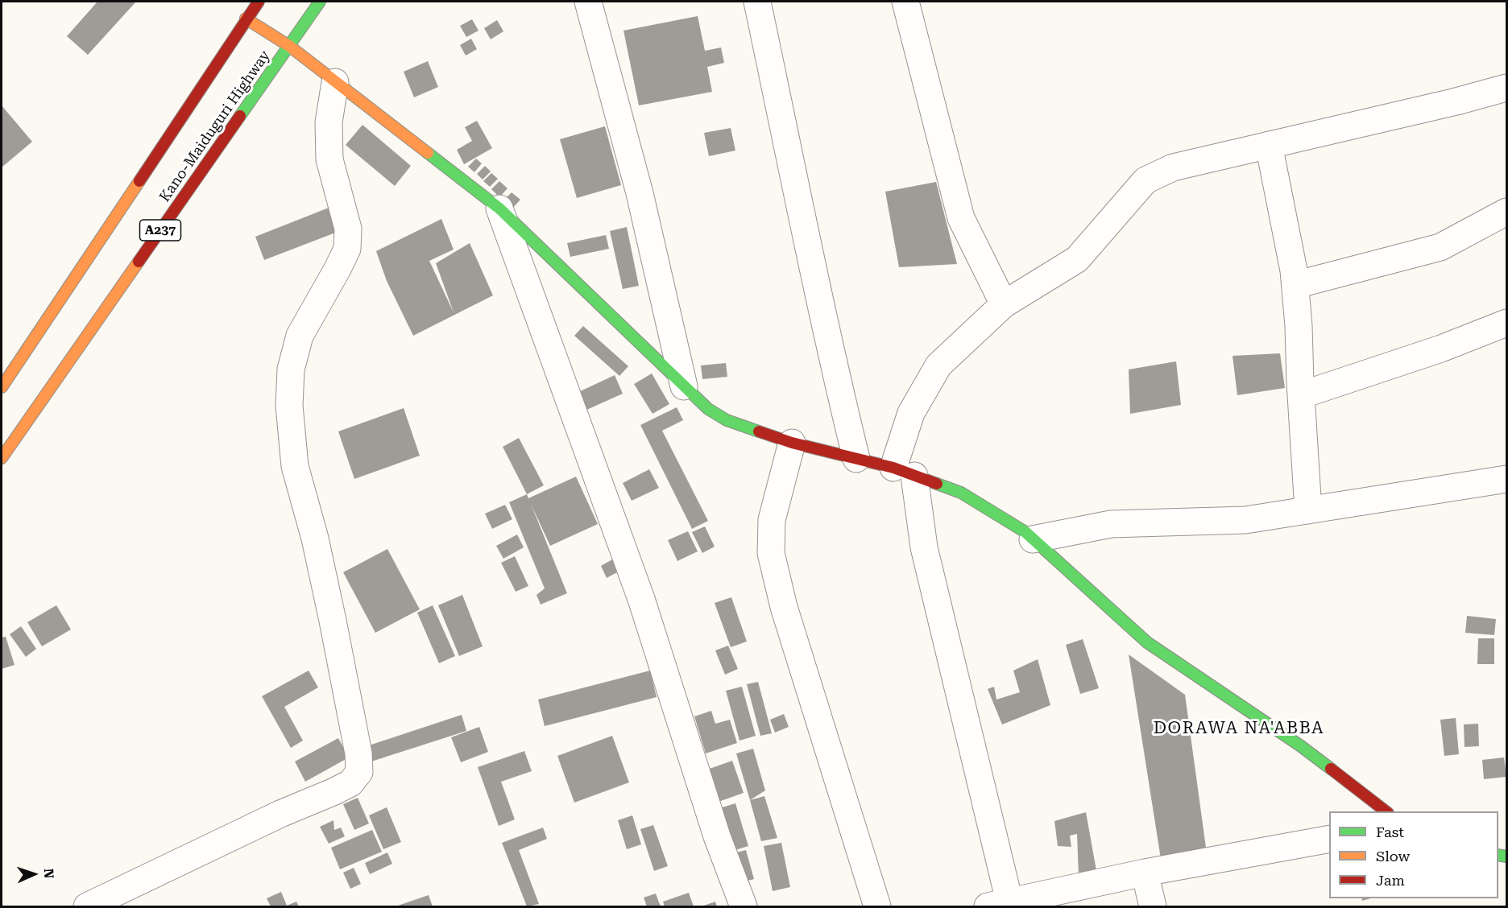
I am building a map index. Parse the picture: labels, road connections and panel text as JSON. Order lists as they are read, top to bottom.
{
  "streets": {
    "main road": ["Kano-Maiduguri Highway", "A237"]
  },
  "districts": ["DORAWA NA'ABBA"],
  "legend": ["Fast", "Slow", "Jam"],
  "north": "right"
}
